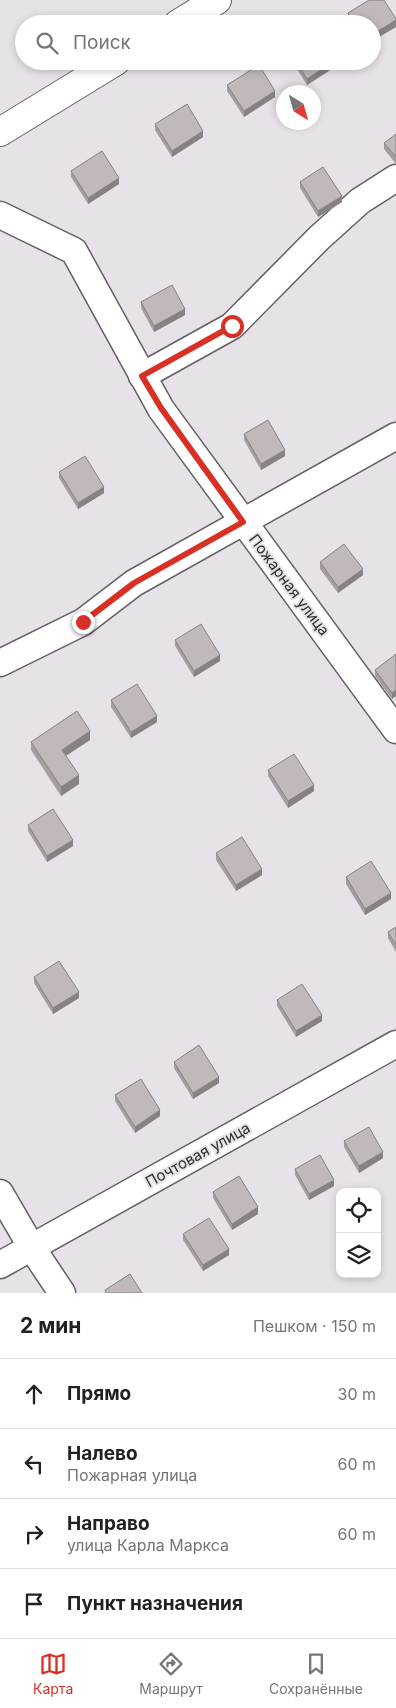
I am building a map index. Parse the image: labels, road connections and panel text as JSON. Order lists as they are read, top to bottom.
{
  "streets": {
    "street": ["Пожарная улица", "Почтовая улица"]
  },
  "north": "bottom right",
  "page": {
    "search": "Поиск",
    "heading": ["2 мин", "Пешком · 150 m"],
    "list": [
      ["Прямо", "30 m"],
      ["Налево", "Пожарная улица", "60 m"],
      ["Направо", "улица Карла Маркса", "60 m"],
      "Пункт назначения"
    ],
    "nav": ["Карта", "Маршрут", "Сохранённые"]
  }
}
